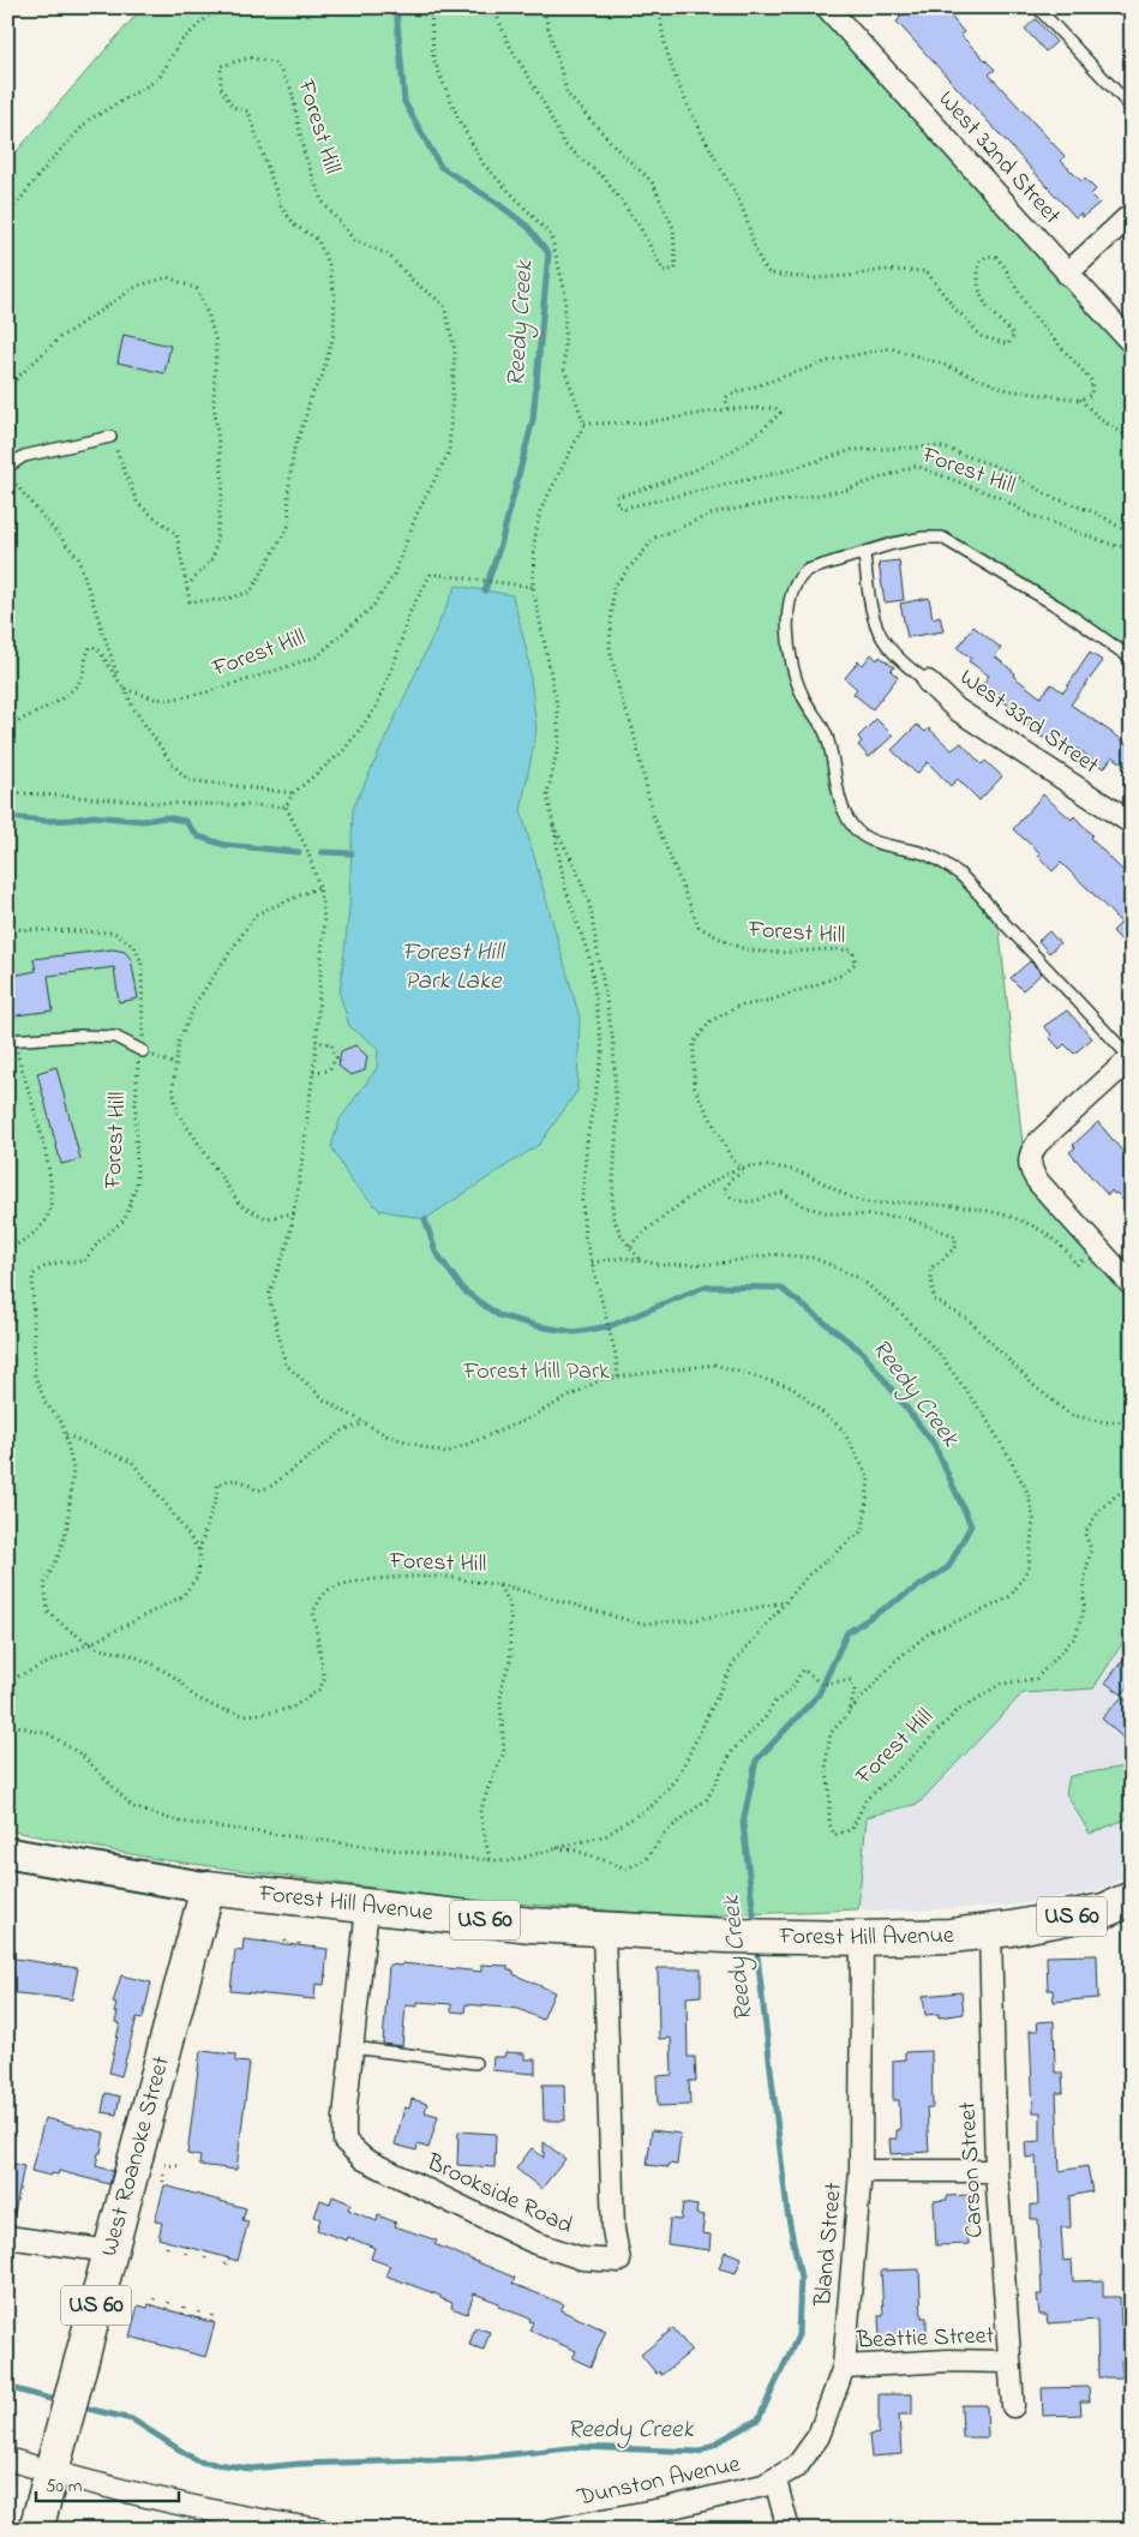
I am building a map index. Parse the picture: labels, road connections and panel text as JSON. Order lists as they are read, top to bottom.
{
  "streets": {
    "main road": ["Forest Hill Avenue", "US 60", "West Roanoke Street"],
    "street": [
      "West 32nd Street",
      "West 33rd Street",
      "Carson Street",
      "Brookside Road",
      "Bland Street",
      "Beattie Street",
      "Dunston Avenue"
    ],
    "path": ["Forest Hill"]
  },
  "crossings": [
    ["Forest Hill Avenue", "West Roanoke Street"],
    ["Forest Hill Avenue", "Carson Street"],
    ["Forest Hill Avenue", "Brookside Road"],
    ["Forest Hill Avenue", "Bland Street"],
    ["Carson Street", "Beattie Street"],
    ["Bland Street", "Beattie Street"],
    ["Bland Street", "Dunston Avenue"]
  ],
  "water": ["Reedy Creek", "Forest Hill Park Lake"],
  "parks": ["Forest Hill Park"],
  "scale_bar": "50 m"
}
